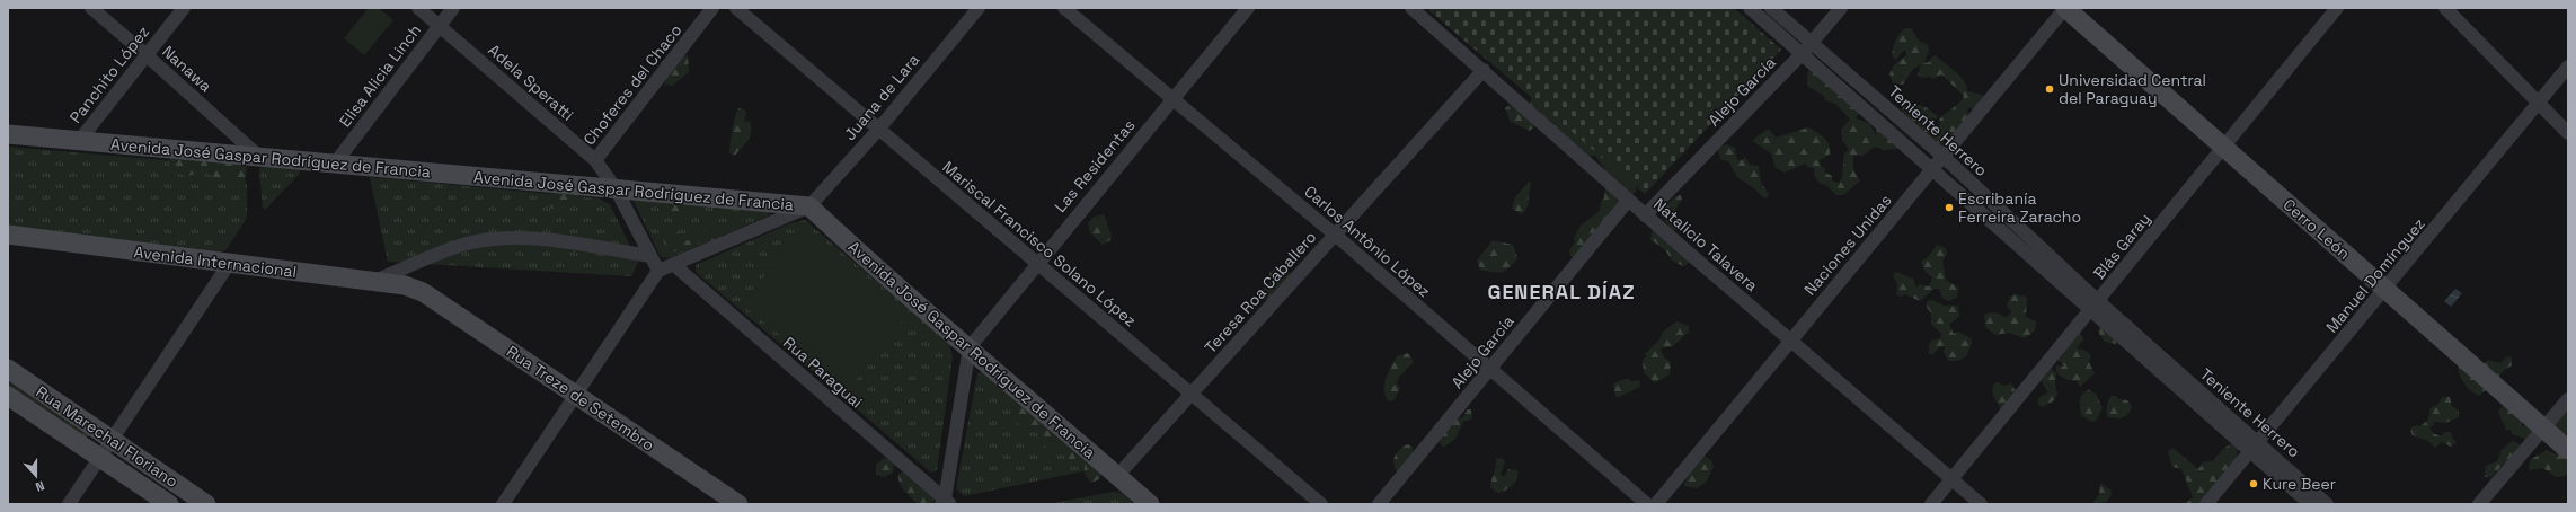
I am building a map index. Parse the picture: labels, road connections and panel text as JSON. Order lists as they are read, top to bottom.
{
  "streets": {
    "main road": [
      "Avenida José Gaspar Rodríguez de Francia",
      "Cerro León",
      "Avenida Internacional",
      "Rua Treze de Setembro",
      "Rua Marechal Floriano"
    ],
    "street": [
      "Nanawa",
      "Panchito López",
      "Elisa Alicia Linch",
      "Adela Speratti",
      "Choferes del Chaco",
      "Alejo García",
      "Juana de Lara",
      "Teniente Herrero",
      "Las Residentas",
      "Carlos Antônio López",
      "Mariscal Francisco Solano López",
      "Natalicio Talavera",
      "Naciones Unidas",
      "Blás Garay",
      "Manuel Domínguez",
      "Teresa Roa Caballero",
      "Rua Paraguai"
    ]
  },
  "crossings": [
    ["Nanawa", "Panchito López"],
    ["Nanawa", "Avenida José Gaspar Rodríguez de Francia"],
    ["Panchito López", "Avenida José Gaspar Rodríguez de Francia"],
    ["Elisa Alicia Linch", "Adela Speratti"],
    ["Elisa Alicia Linch", "Avenida José Gaspar Rodríguez de Francia"],
    ["Adela Speratti", "Choferes del Chaco"],
    ["Adela Speratti", "Avenida José Gaspar Rodríguez de Francia"],
    ["Alejo García", "Teniente Herrero"],
    ["Alejo García", "Carlos Antônio López"],
    ["Alejo García", "Natalicio Talavera"],
    ["Juana de Lara", "Avenida José Gaspar Rodríguez de Francia"],
    ["Juana de Lara", "Mariscal Francisco Solano López"],
    ["Teniente Herrero", "Naciones Unidas"],
    ["Teniente Herrero", "Blás Garay"],
    ["Teniente Herrero", "Manuel Domínguez"],
    ["Avenida José Gaspar Rodríguez de Francia", "Las Residentas"],
    ["Avenida José Gaspar Rodríguez de Francia", "Teresa Roa Caballero"],
    ["Las Residentas", "Carlos Antônio López"],
    ["Las Residentas", "Mariscal Francisco Solano López"],
    ["Cerro León", "Naciones Unidas"],
    ["Cerro León", "Blás Garay"],
    ["Cerro León", "Manuel Domínguez"],
    ["Carlos Antônio López", "Teresa Roa Caballero"],
    ["Mariscal Francisco Solano López", "Teresa Roa Caballero"],
    ["Natalicio Talavera", "Naciones Unidas"],
    ["Natalicio Talavera", "Blás Garay"],
    ["Natalicio Talavera", "Teresa Roa Caballero"],
    ["Avenida Internacional", "Rua Treze de Setembro"]
  ],
  "districts": ["GENERAL DÍAZ"],
  "places": ["Universidad Central del Paraguay", "Escribanía Ferreira Zaracho", "Kure Beer"],
  "north": "bottom"
}
